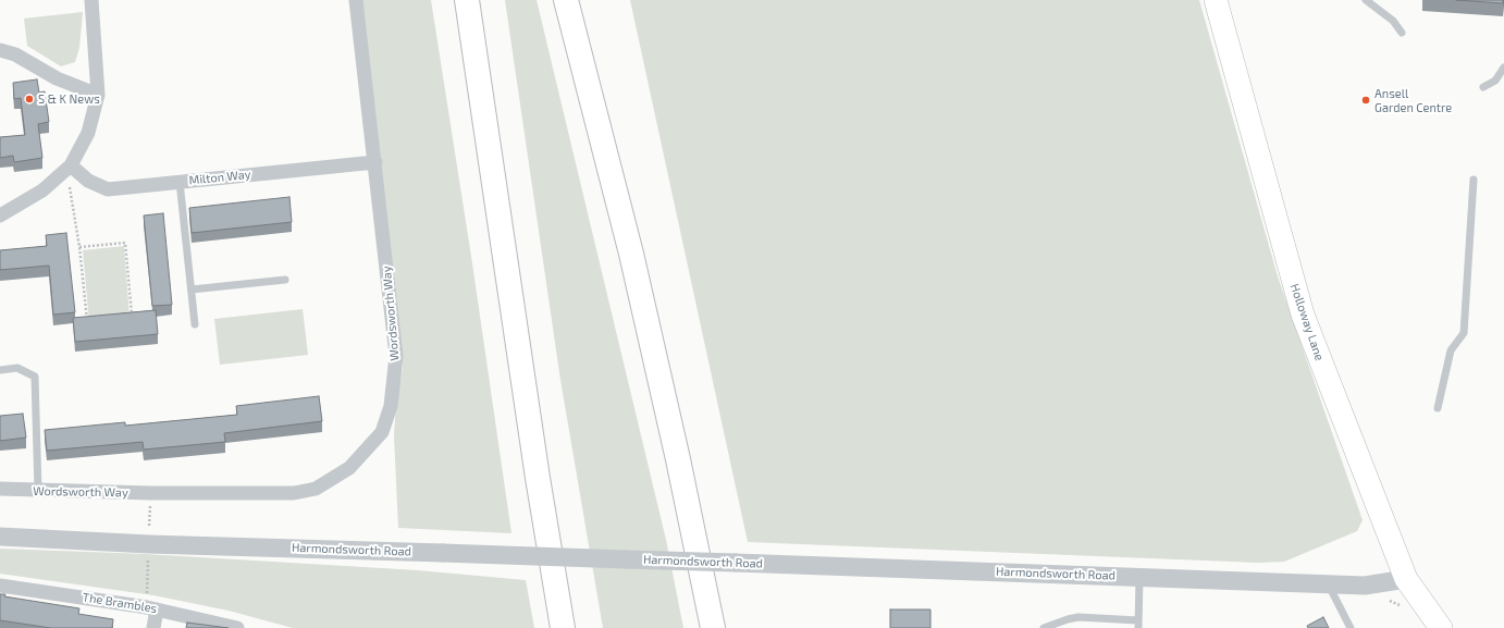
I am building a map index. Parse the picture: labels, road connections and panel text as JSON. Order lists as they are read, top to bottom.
{
  "streets": {
    "main road": ["Holloway Lane"],
    "street": [
      "Milton Way",
      "Wordsworth Way",
      "Harmondsworth Road",
      "The Brambles"
    ]
  },
  "crossings": [
    ["Milton Way", "Wordsworth Way"],
    ["Holloway Lane", "Harmondsworth Road"]
  ],
  "places": ["S & K News", "Ansell Garden Centre"]
}
